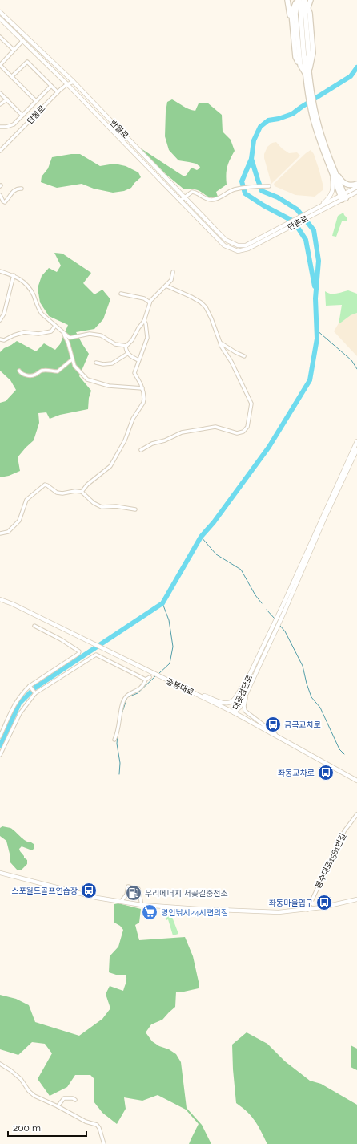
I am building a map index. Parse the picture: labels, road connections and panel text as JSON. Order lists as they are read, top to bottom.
{
  "streets": {
    "main road": [
      "반월로",
      "단촌로",
      "중봉대로",
      "대곶검단로"
    ],
    "street": ["단봉로", "봉수대로1581번길"]
  },
  "crossings": [
    ["단봉로", "반월로"],
    ["반월로", "단촌로"],
    ["중봉대로", "대곶검단로"]
  ],
  "places": {
    "bus stop": [
      "금곡교차로",
      "좌동교차로",
      "스포월드골프연습장",
      "좌동마을입구"
    ],
    "fuel station": ["우리에너지 서곶길충전소"],
    "supermarket": ["명인낚시24시편의점"]
  },
  "scale_bar": "200 m"
}
